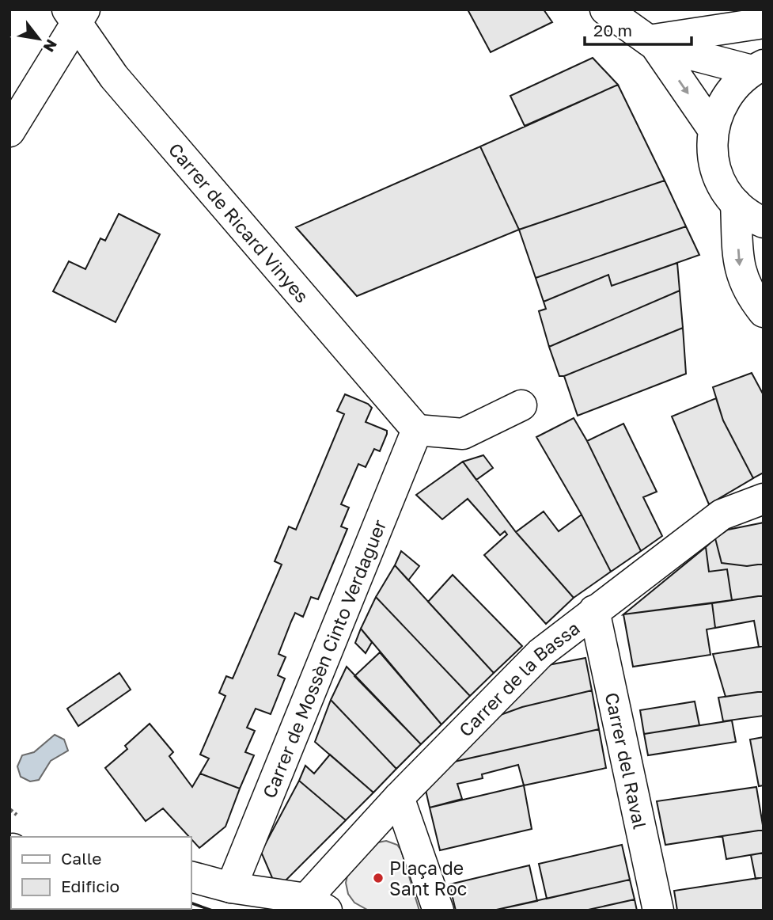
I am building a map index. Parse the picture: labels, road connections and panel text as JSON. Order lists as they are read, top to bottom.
{
  "streets": {
    "street": [
      "Carrer de Ricard Vinyes",
      "Carrer de Mossèn Cinto Verdaguer",
      "Carrer de la Bassa",
      "Carrer del Raval"
    ]
  },
  "crossings": [
    ["Carrer de Ricard Vinyes", "Carrer de Mossèn Cinto Verdaguer"],
    ["Carrer de la Bassa", "Carrer del Raval"]
  ],
  "places": ["Plaça de Sant Roc"],
  "legend": ["Calle", "Edificio"],
  "scale_bar": "20 m",
  "north": "bottom right"
}
